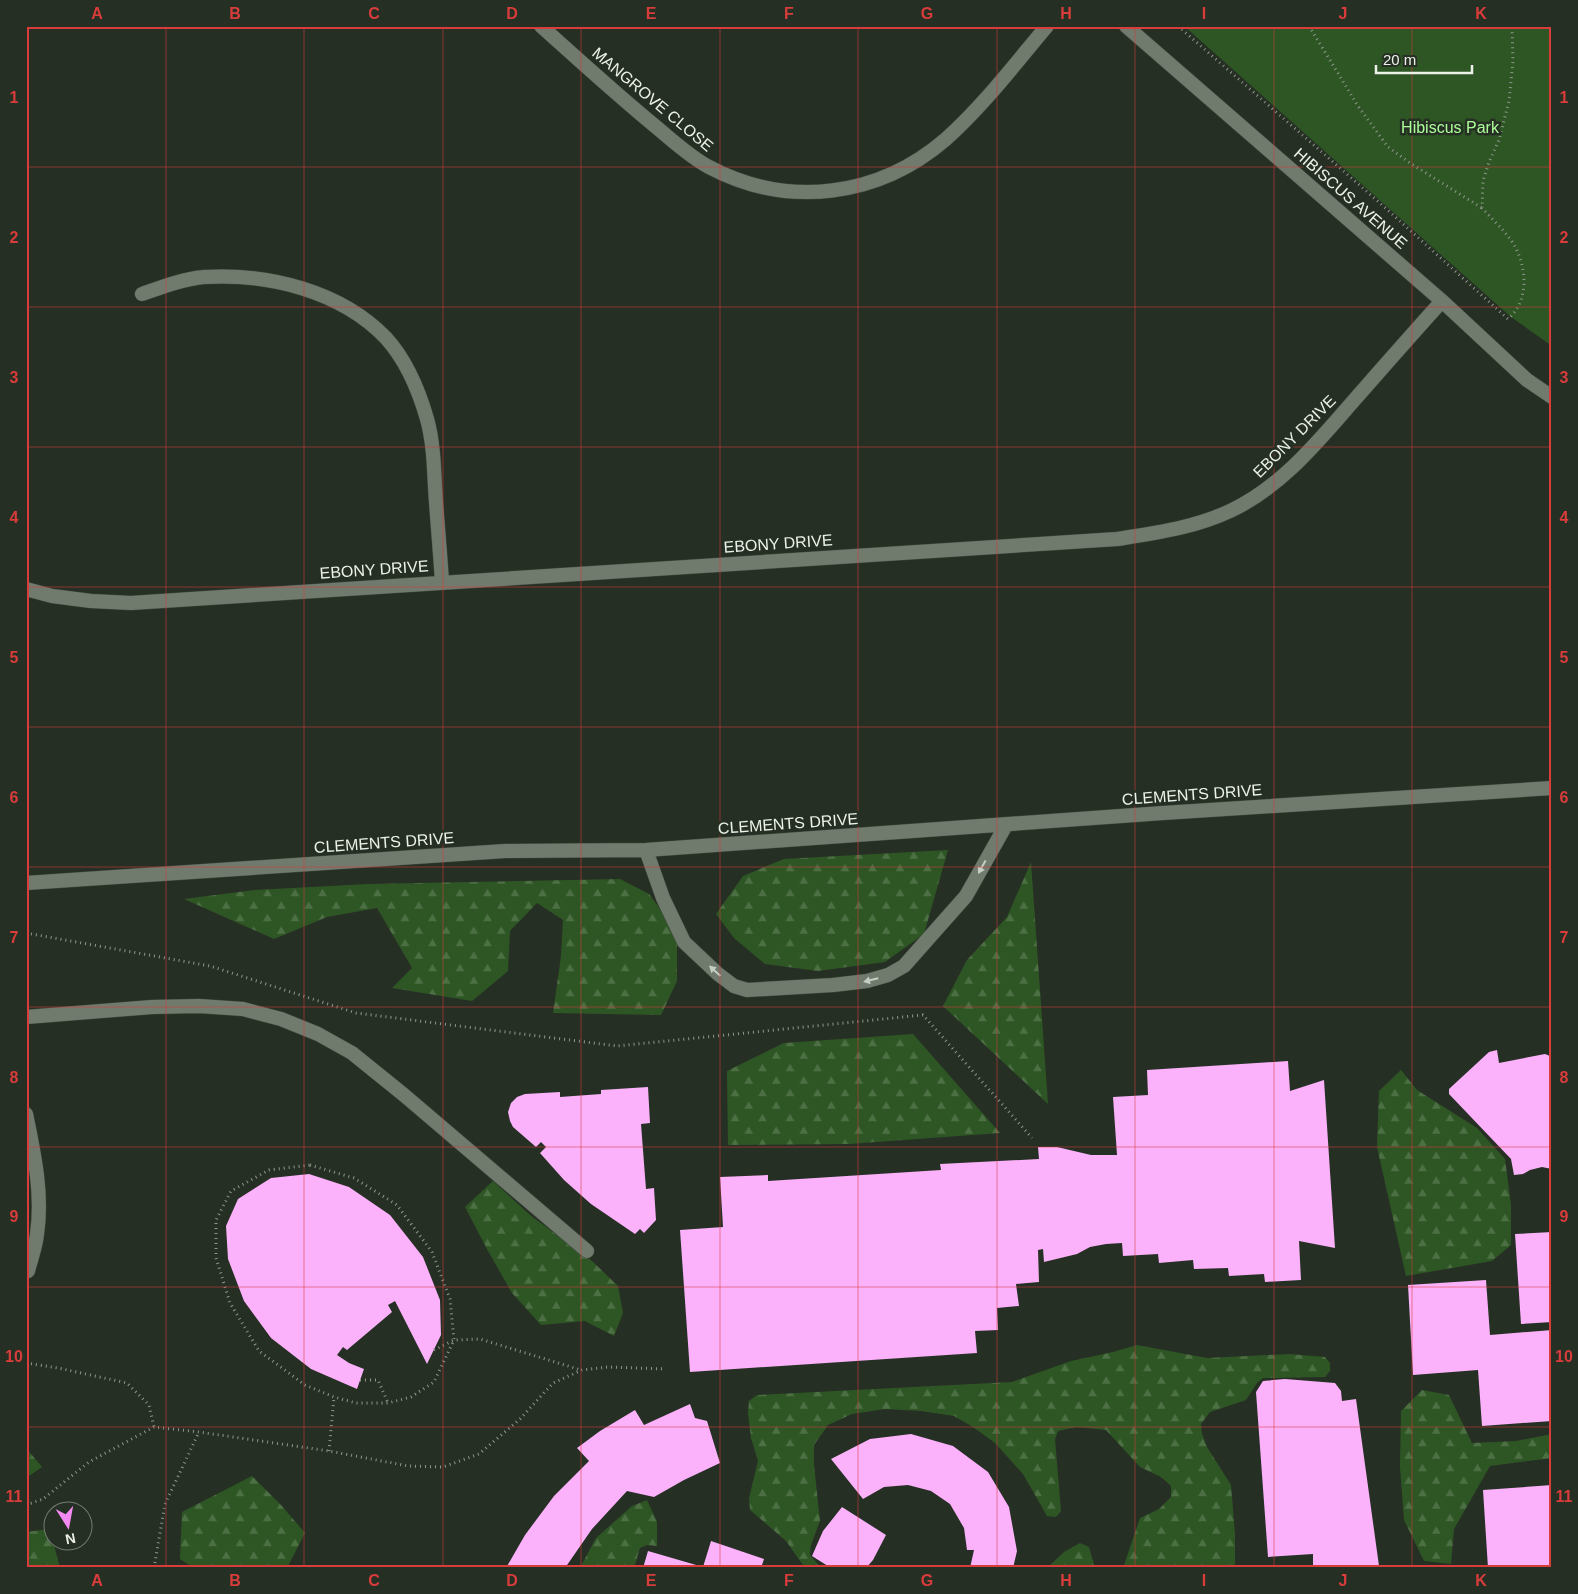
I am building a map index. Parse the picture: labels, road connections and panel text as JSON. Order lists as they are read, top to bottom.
{
  "streets": {
    "street": [
      "MANGROVE CLOSE",
      "HIBISCUS AVENUE",
      "EBONY DRIVE",
      "CLEMENTS DRIVE"
    ]
  },
  "crossings": [
    ["HIBISCUS AVENUE", "EBONY DRIVE"]
  ],
  "parks": ["Hibiscus Park"],
  "scale_bar": "20 m",
  "north": "bottom",
  "grid": {
    "columns": [
      "A",
      "B",
      "C",
      "D",
      "E",
      "F",
      "G",
      "H",
      "I",
      "J",
      "K"
    ],
    "rows": [
      "1",
      "2",
      "3",
      "4",
      "5",
      "6",
      "7",
      "8",
      "9",
      "10",
      "11"
    ]
  }
}
